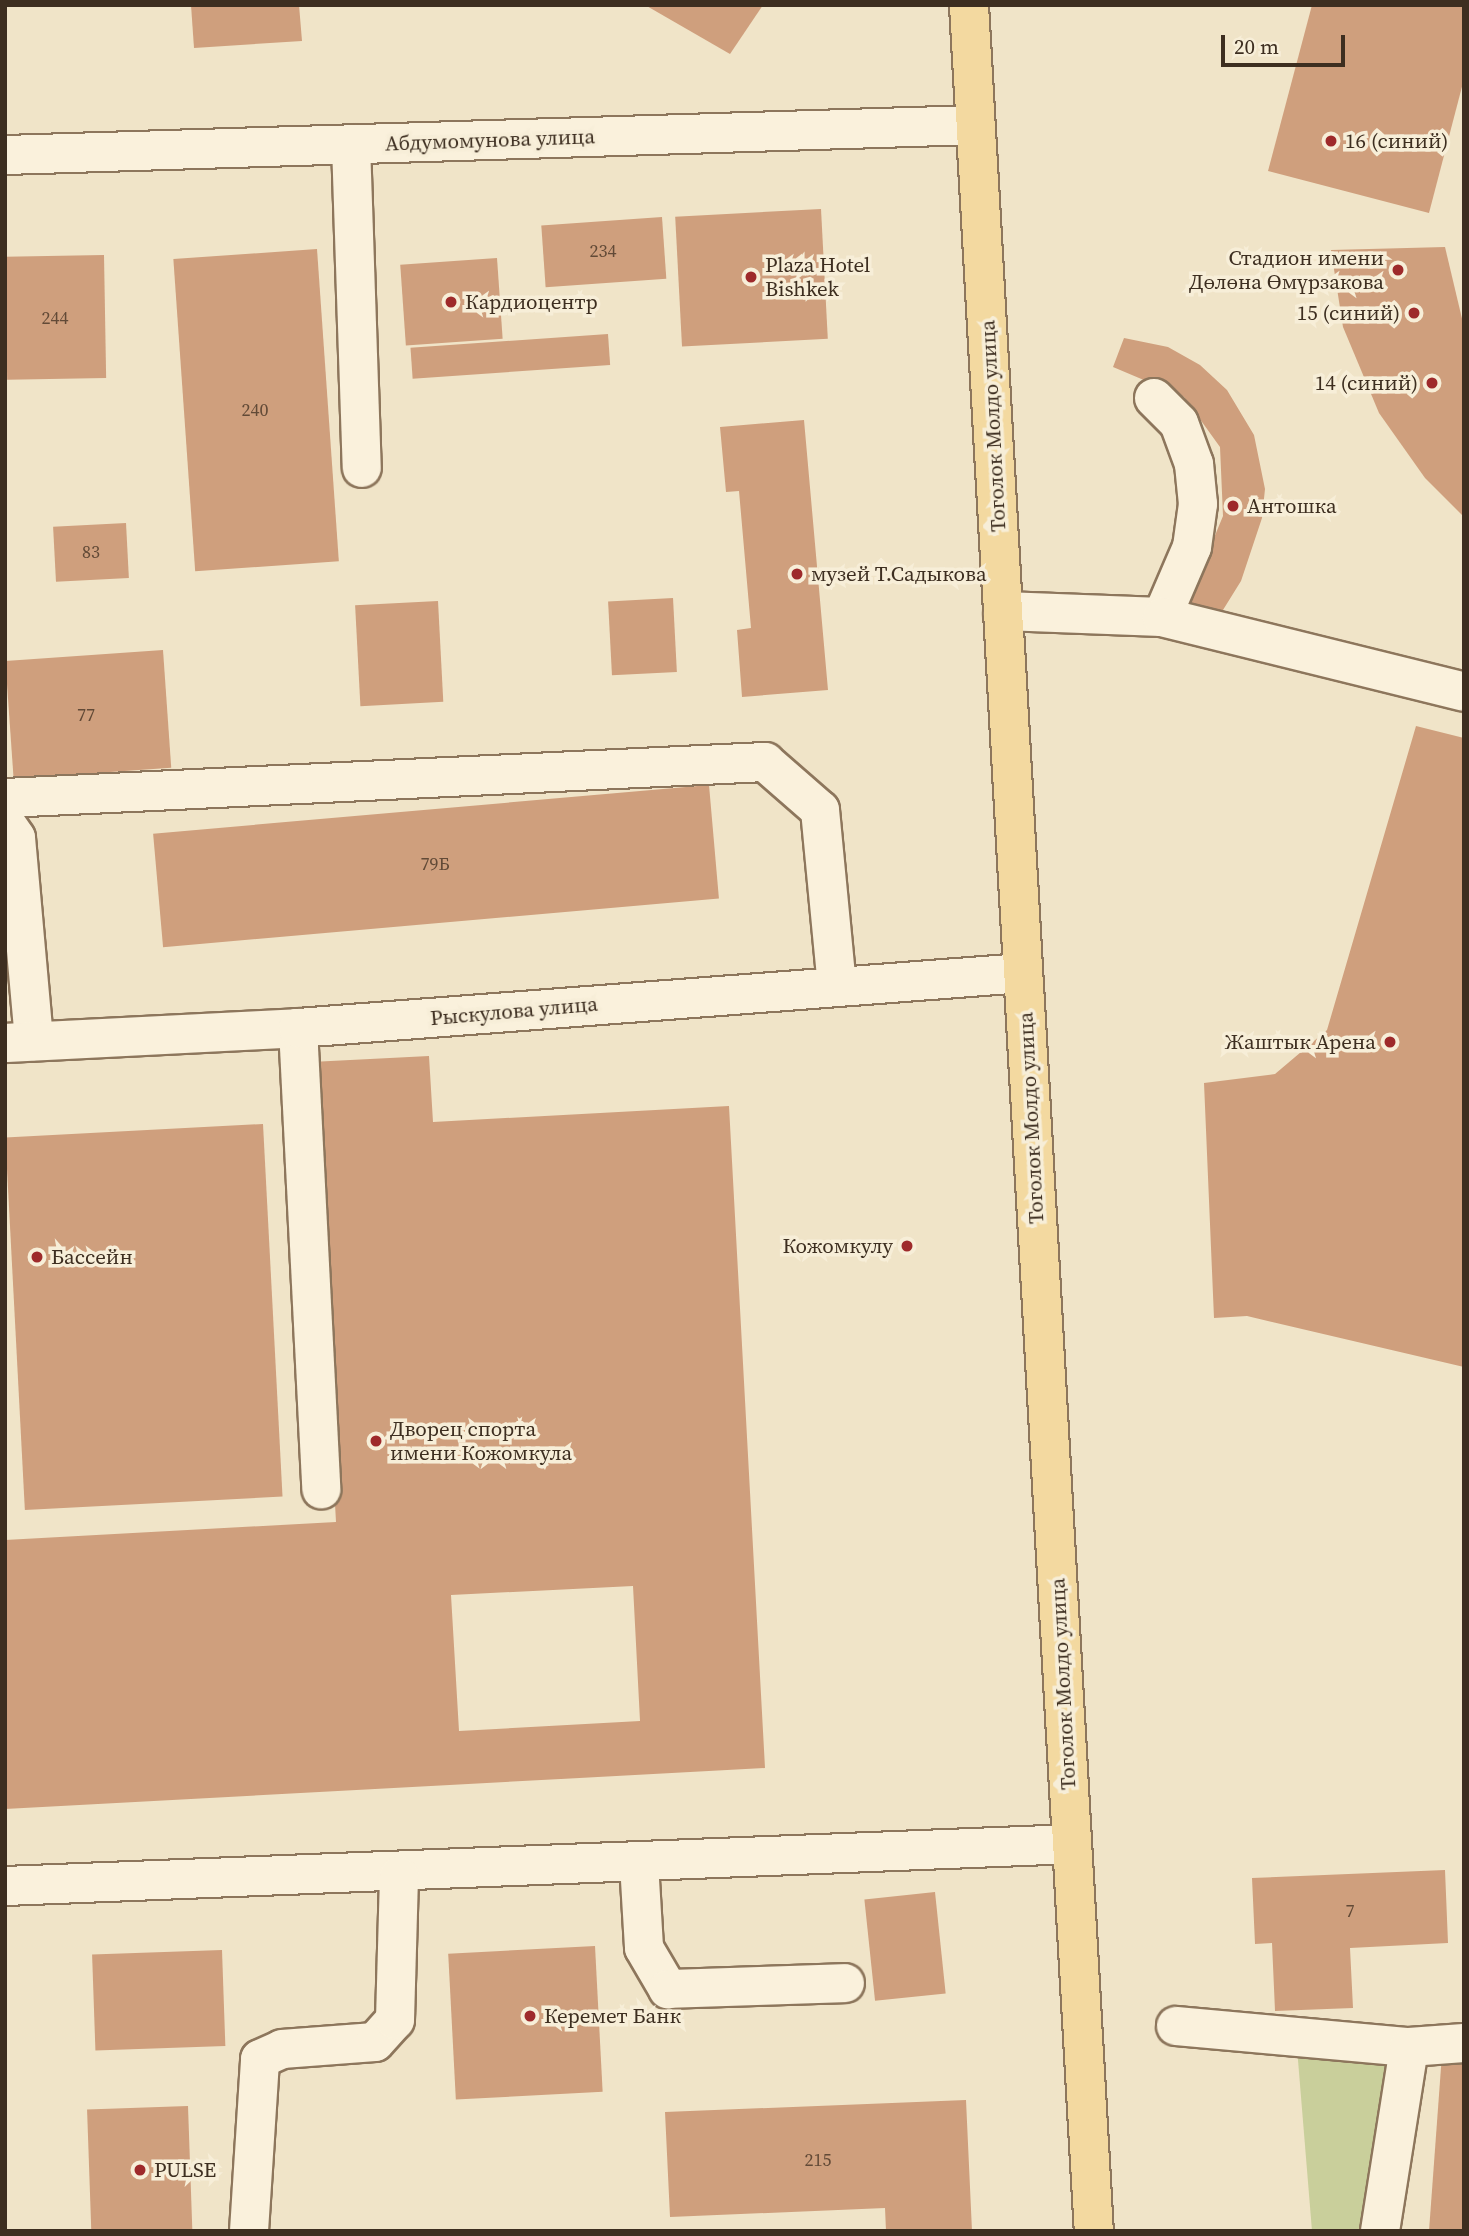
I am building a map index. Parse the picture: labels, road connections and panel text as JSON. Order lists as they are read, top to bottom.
{
  "streets": {
    "main road": ["Тоголок Молдо улица"],
    "street": ["Абдумомунова улица", "Рыскулова улица"]
  },
  "crossings": [
    ["Абдумомунова улица", "Тоголок Молдо улица"],
    ["Тоголок Молдо улица", "Рыскулова улица"]
  ],
  "places": [
    "16 (синий)",
    "Стадион имени Дөлөна Өмүрзакова",
    "Plaza Hotel Bishkek",
    "Кардиоцентр",
    "15 (синий)",
    "14 (синий)",
    "Антошка",
    "музей Т.Садыкова",
    "Жаштык Арена",
    "Кожомкулу",
    "Бассейн",
    "Дворец спорта имени Кожомкула",
    "Керемет Банк",
    "PULSE"
  ],
  "house_numbers": [
    "234",
    "244",
    "240",
    "83",
    "77",
    "79Б",
    "7",
    "215"
  ],
  "scale_bar": "20 m"
}
